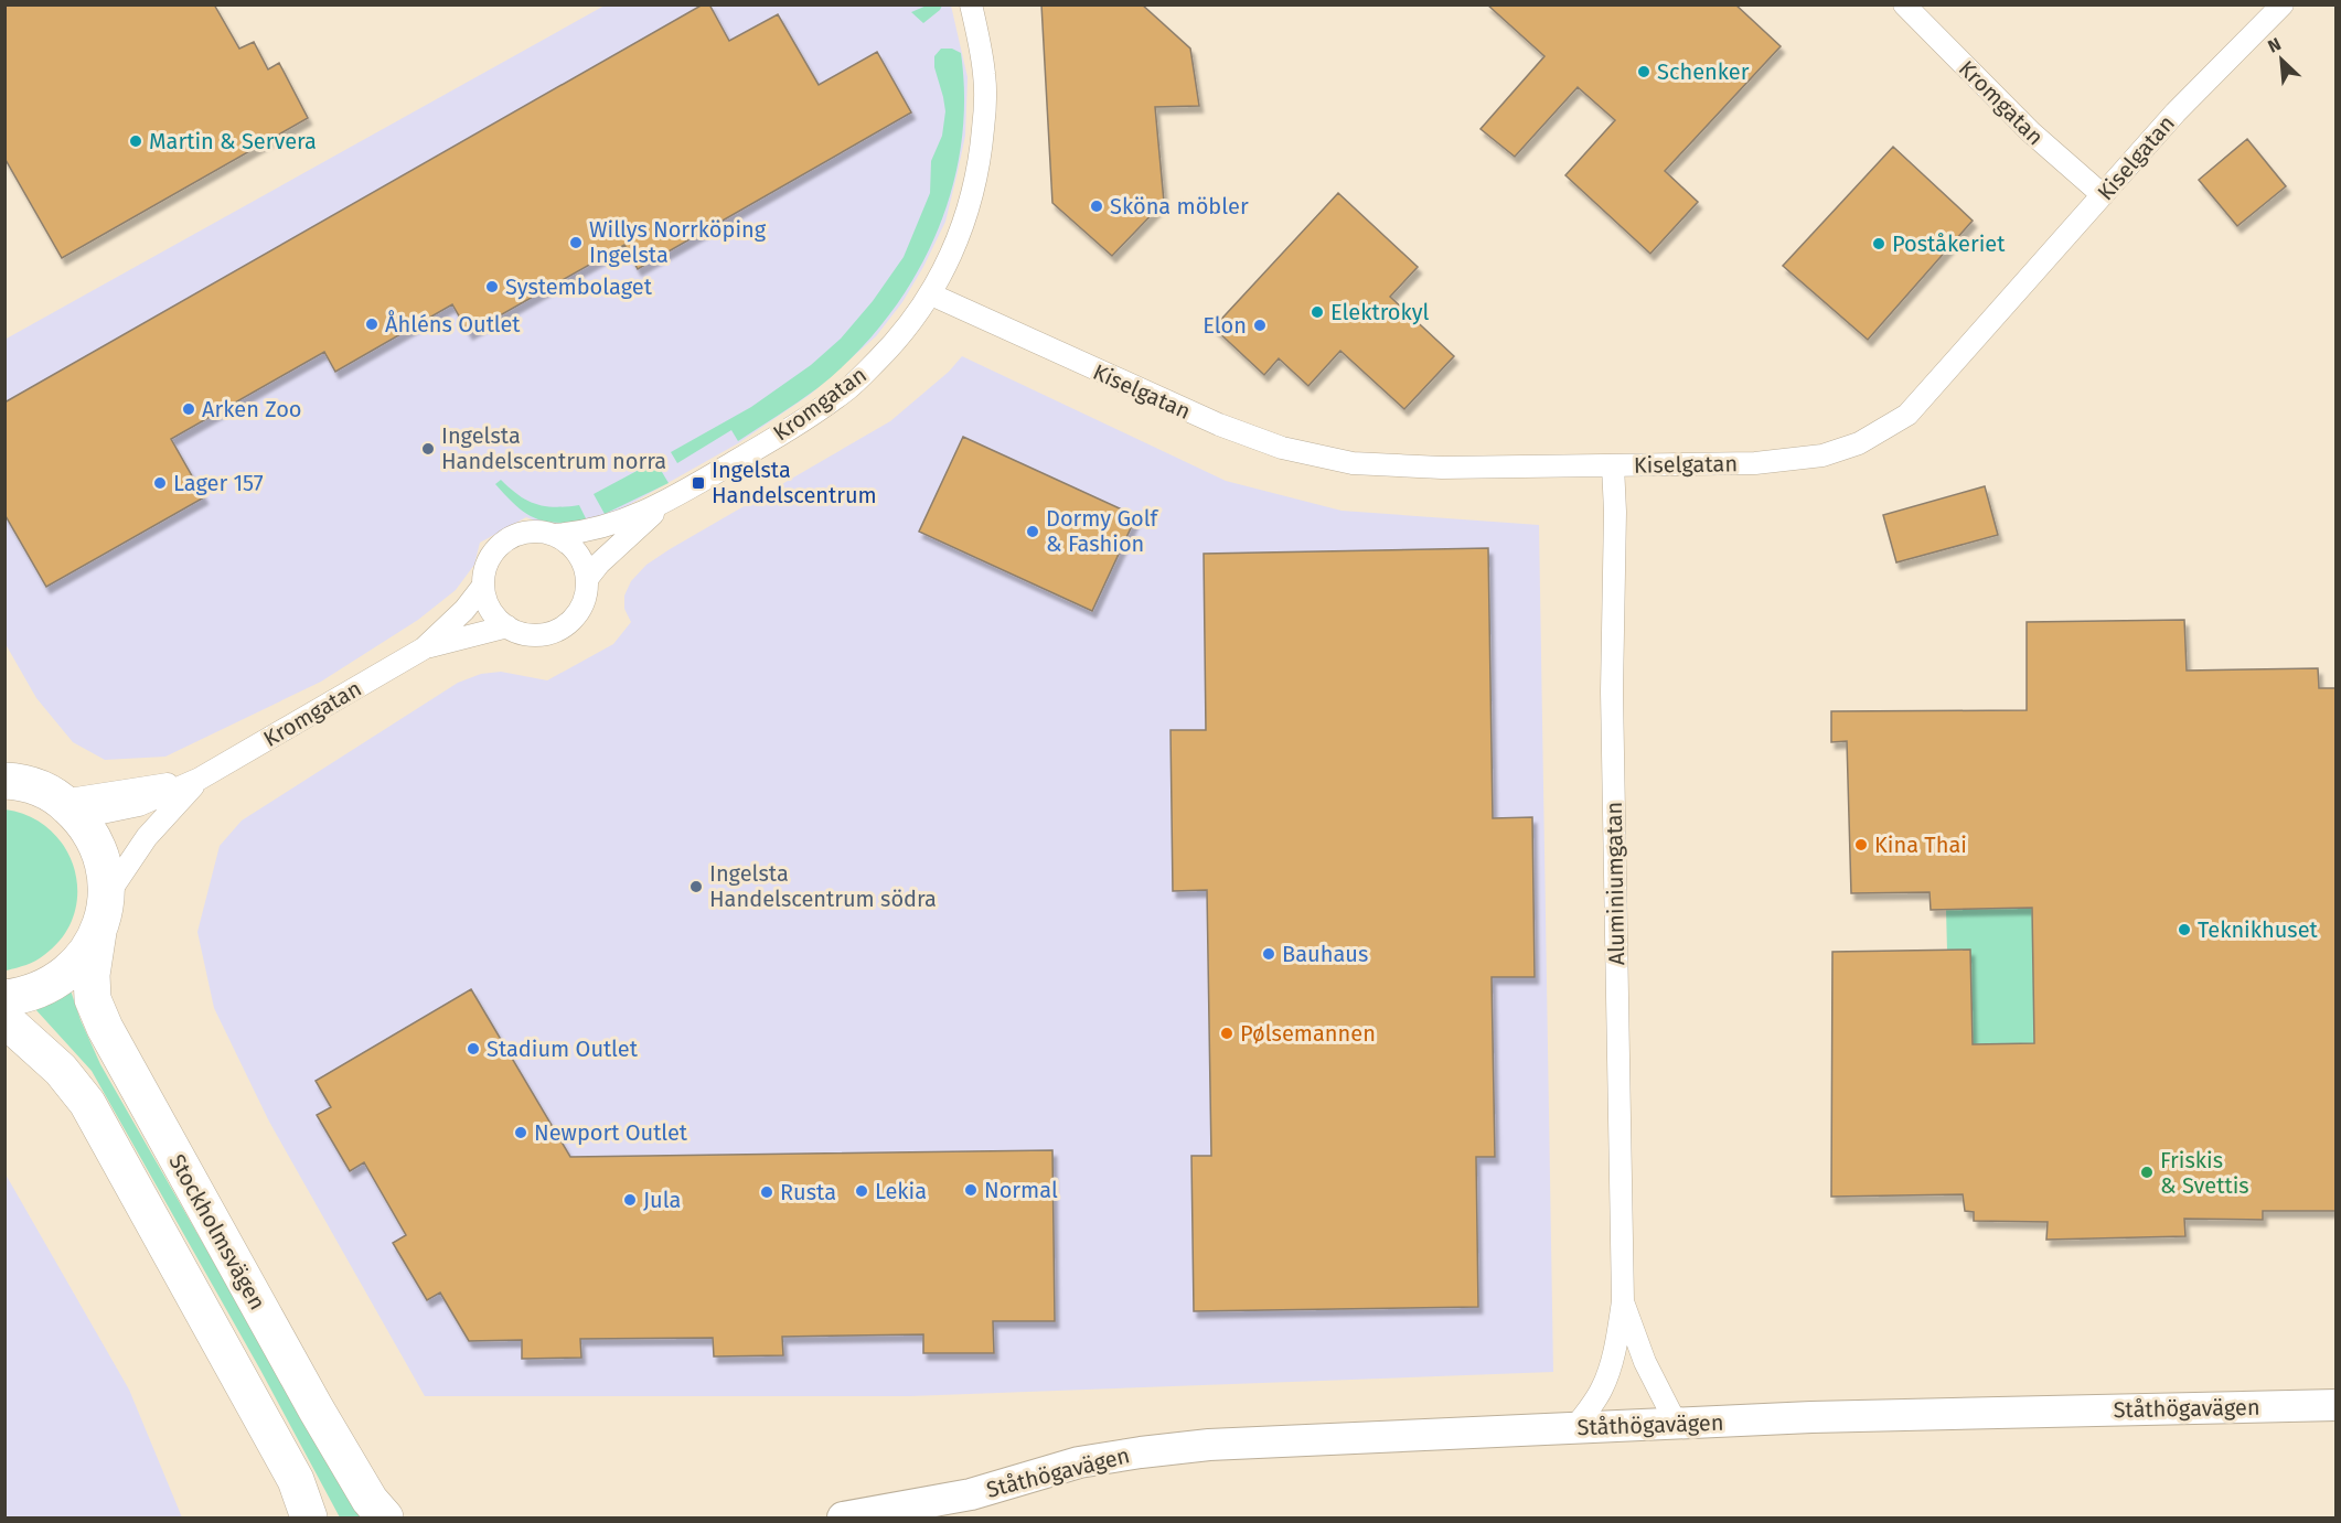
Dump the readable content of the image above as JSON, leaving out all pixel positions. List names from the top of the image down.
{
  "streets": {
    "highway": ["Stockholmsvägen"],
    "main road": ["Ståthögavägen"],
    "street": ["Kromgatan", "Kiselgatan", "Aluminiumgatan"]
  },
  "crossings": [
    ["Kromgatan", "Kiselgatan"],
    ["Kromgatan", "Stockholmsvägen"],
    ["Kiselgatan", "Aluminiumgatan"],
    ["Aluminiumgatan", "Ståthögavägen"]
  ],
  "places": {
    "other": [
      "Schenker",
      "Martin & Servera",
      "Sköna möbler",
      "Willys Norrköping Ingelsta",
      "Poståkeriet",
      "Systembolaget",
      "Elektrokyl",
      "Åhléns Outlet",
      "Elon",
      "Arken Zoo",
      "Ingelsta Handelscentrum norra",
      "Lager 157",
      "Dormy Golf & Fashion",
      "Kina Thai",
      "Ingelsta Handelscentrum södra",
      "Teknikhuset",
      "Bauhaus",
      "Pølsemannen",
      "Stadium Outlet",
      "Newport Outlet",
      "Friskis & Svettis",
      "Normal",
      "Lekia",
      "Rusta",
      "Jula"
    ],
    "transit": ["Ingelsta Handelscentrum"]
  },
  "north": "top left"
}
